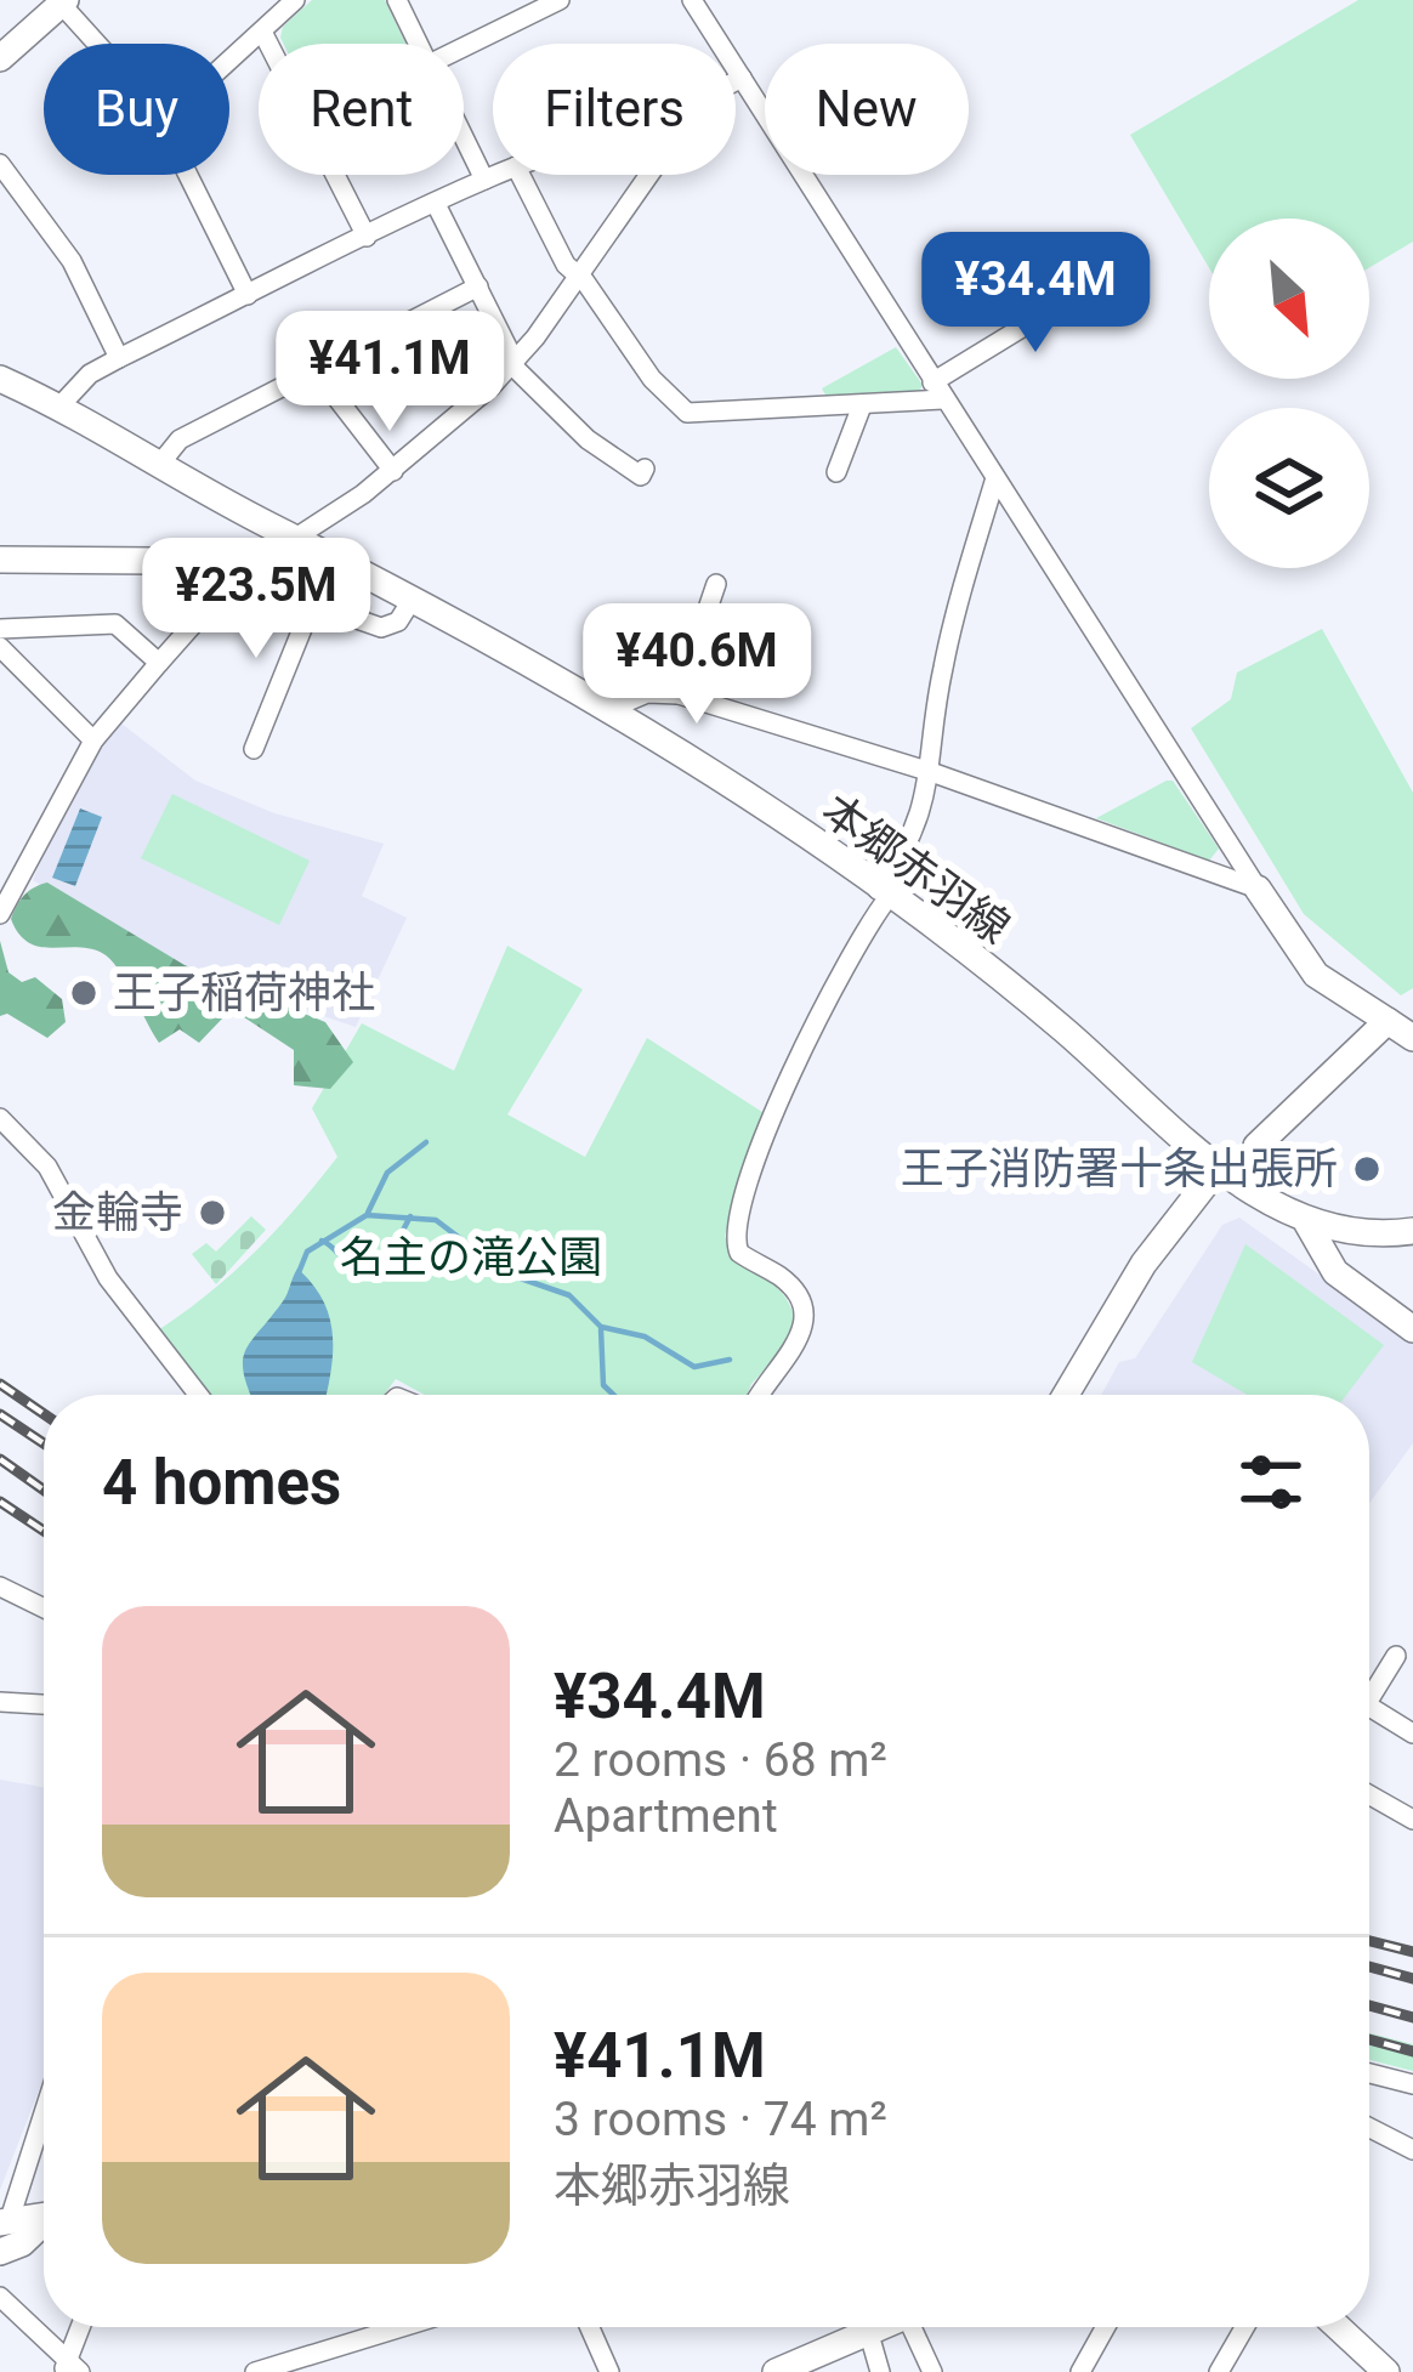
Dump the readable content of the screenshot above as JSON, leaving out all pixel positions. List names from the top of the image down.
{
  "streets": {
    "main road": ["本郷赤羽線"]
  },
  "parks": ["名主の滝公園"],
  "places": ["王子稲荷神社", "王子消防署十条出張所", "金輪寺"],
  "north": "bottom right",
  "page": {
    "chip": [
      "Buy",
      "Rent",
      "Filters",
      "New"
    ],
    "price": [
      "¥34.4M",
      "¥41.1M",
      "¥23.5M",
      "¥40.6M"
    ],
    "heading": "4 homes",
    "list": [
      {
        "name": "¥34.4M",
        "note": "2 rooms · 68 m² · Apartment"
      },
      {
        "name": "¥41.1M",
        "note": "3 rooms · 74 m² · 本郷赤羽線"
      }
    ]
  }
}
